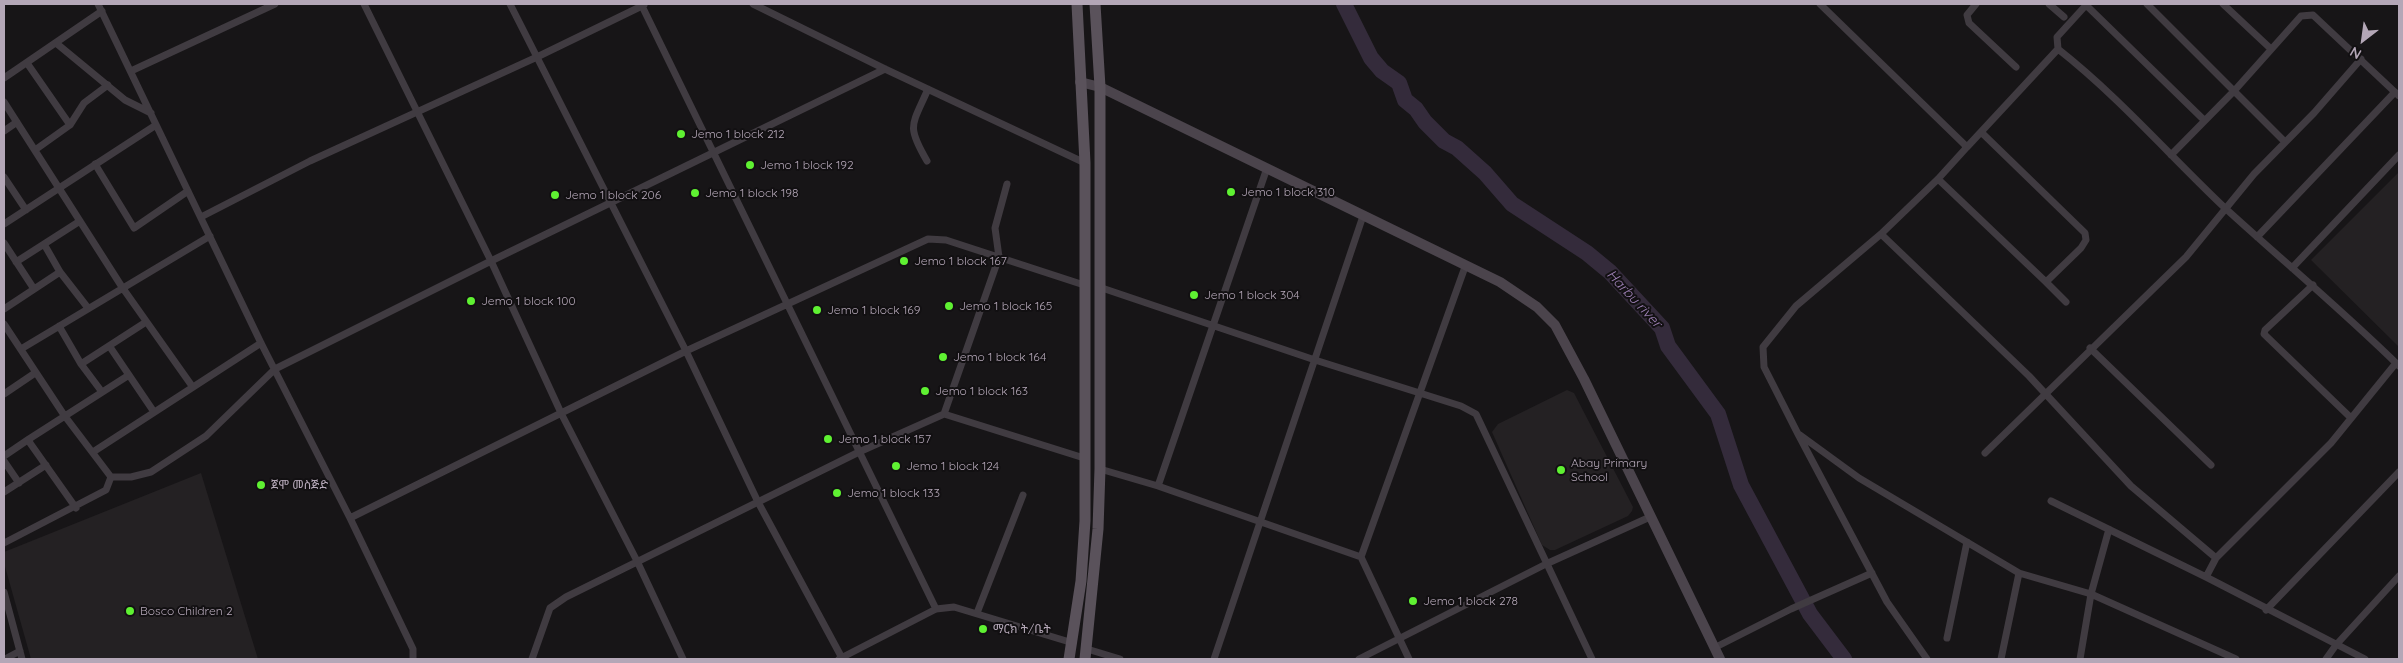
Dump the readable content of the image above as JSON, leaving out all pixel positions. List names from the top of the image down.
{
  "water": ["Harbu river"],
  "places": [
    "Jemo 1 block 212",
    "Jemo 1 block 192",
    "Jemo 1 block 310",
    "Jemo 1 block 198",
    "Jemo 1 block 206",
    "Jemo 1 block 167",
    "Jemo 1 block 304",
    "Jemo 1 block 100",
    "Jemo 1 block 165",
    "Jemo 1 block 169",
    "Jemo 1 block 164",
    "Jemo 1 block 163",
    "Jemo 1 block 157",
    "Jemo 1 block 124",
    "Abay Primary School",
    "ጀሞ መስጅድ",
    "Jemo 1 block 133",
    "Jemo 1 block 278",
    "Bosco Children 2",
    "ማርክ ት/ቤት"
  ],
  "north": "bottom left"
}
